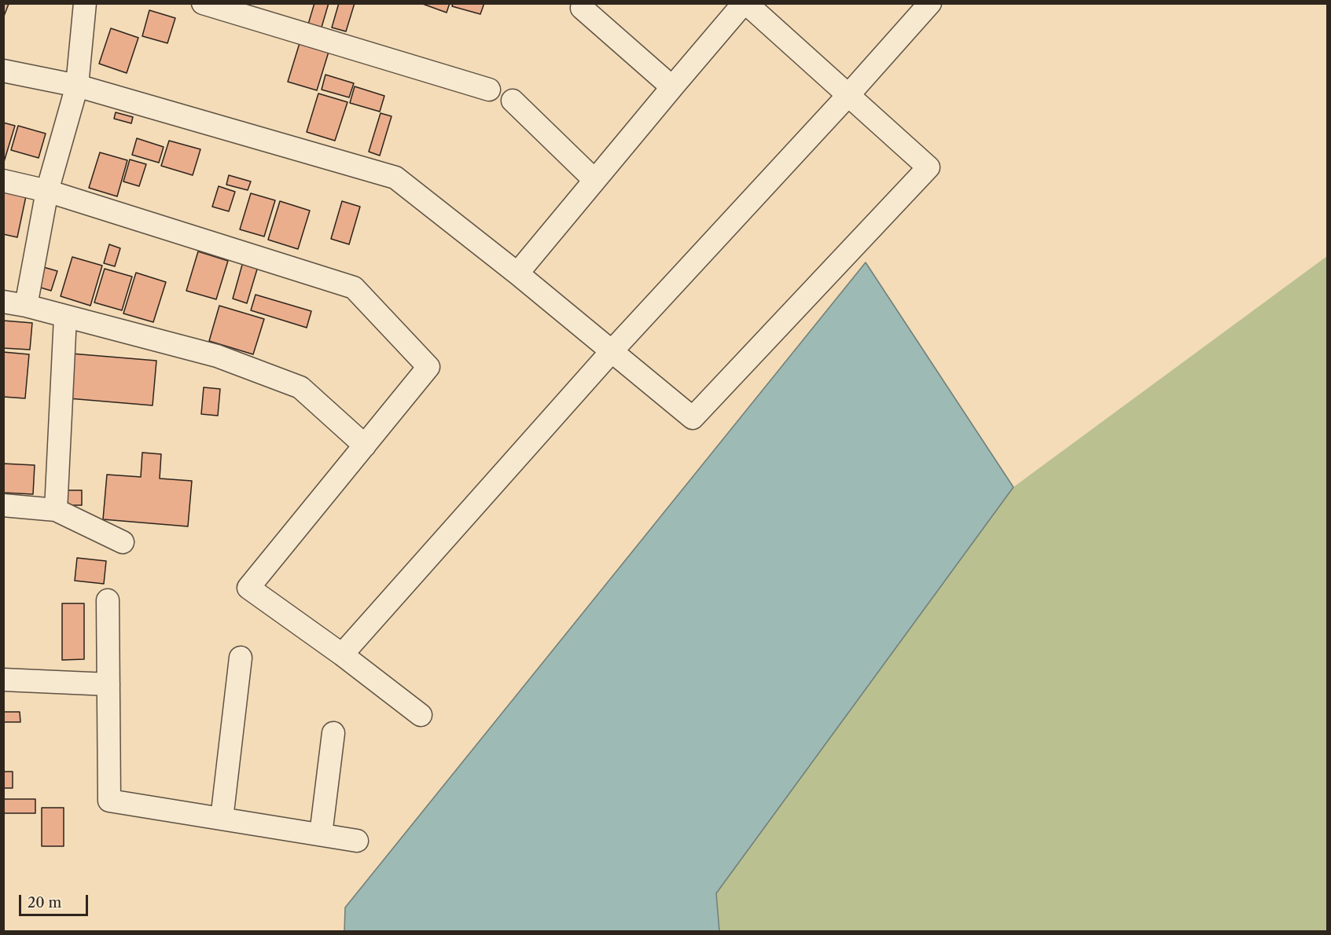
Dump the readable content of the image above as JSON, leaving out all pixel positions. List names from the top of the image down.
{
  "scale_bar": "20 m"
}
